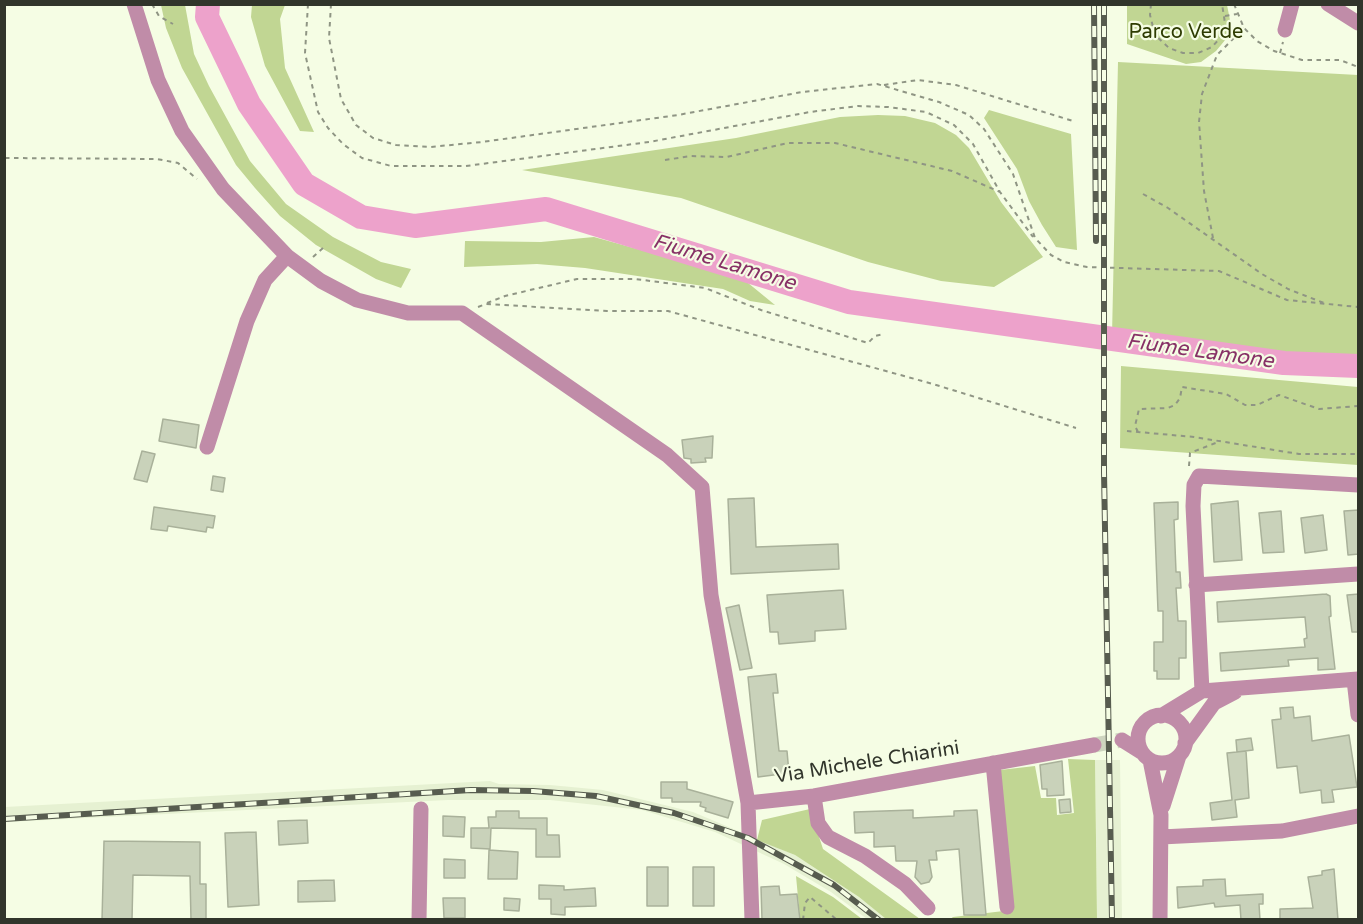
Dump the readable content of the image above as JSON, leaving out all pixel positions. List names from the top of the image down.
{
  "streets": {
    "street": ["Via Michele Chiarini"]
  },
  "water": ["Fiume Lamone"],
  "parks": ["Parco Verde"]
}
